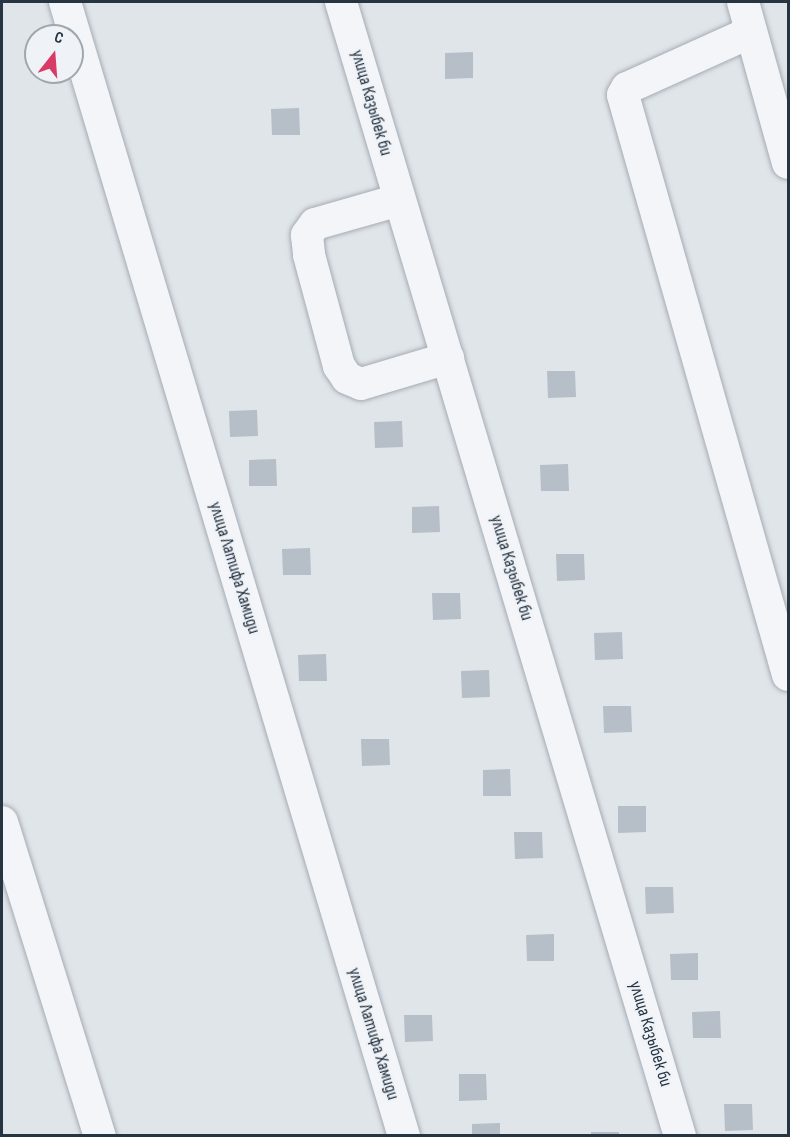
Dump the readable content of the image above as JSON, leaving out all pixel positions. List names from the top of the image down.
{
  "streets": {
    "street": ["улица Казыбек би", "улица Латифа Хамиди"]
  },
  "north": "top"
}
